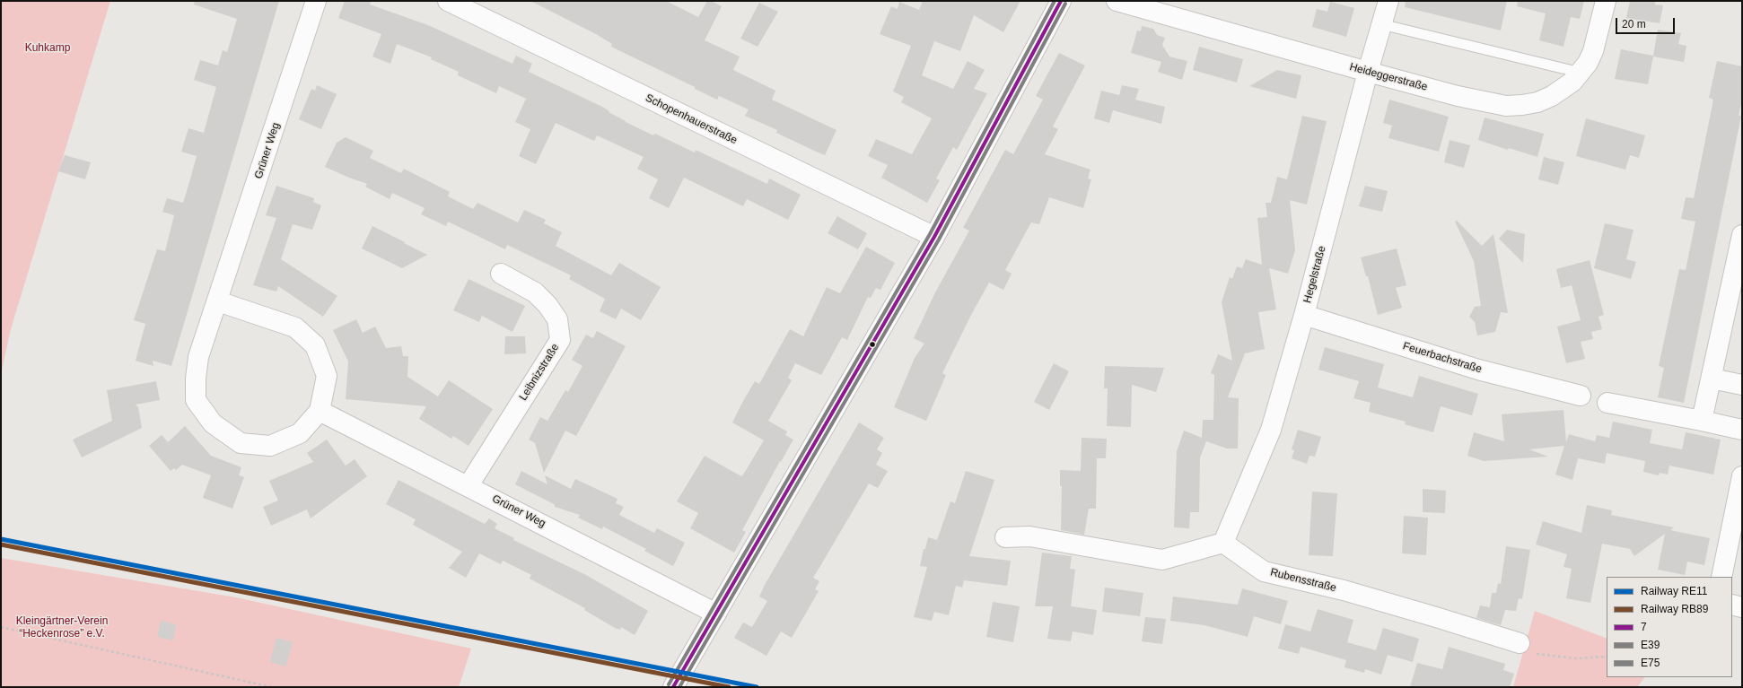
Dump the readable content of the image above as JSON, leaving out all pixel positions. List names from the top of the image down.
{
  "streets": {
    "street": [
      "Heideggerstraße",
      "Schopenhauerstraße",
      "Grüner Weg",
      "Hegelstraße",
      "Feuerbachstraße",
      "Leibnizstraße",
      "Rubensstraße"
    ]
  },
  "crossings": [
    ["Heideggerstraße", "Hegelstraße"],
    ["Grüner Weg", "Leibnizstraße"],
    ["Hegelstraße", "Feuerbachstraße"],
    ["Hegelstraße", "Rubensstraße"]
  ],
  "parks": ["Kuhkamp", "Kleingärtner-Verein “Heckenrose” e.V."],
  "lines": [
    "transit line 7",
    "transit line E75",
    "transit line E39",
    "rail line RE11",
    "rail line RB89"
  ],
  "legend": [
    "Railway RE11",
    "Railway RB89",
    "7",
    "E39",
    "E75"
  ],
  "scale_bar": "20 m"
}
